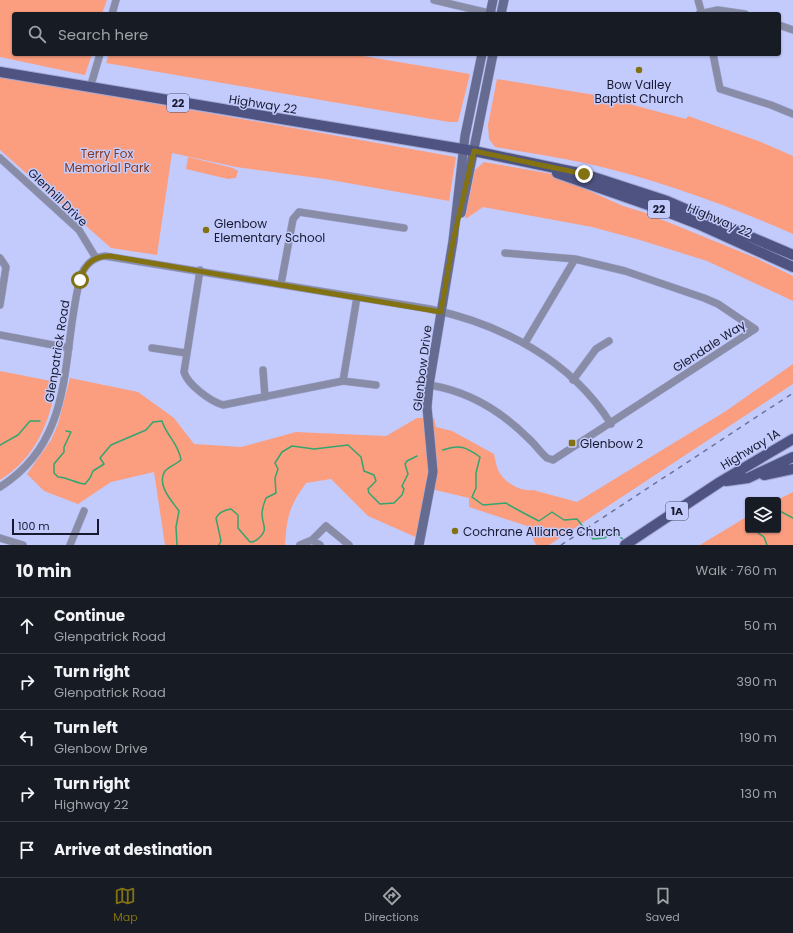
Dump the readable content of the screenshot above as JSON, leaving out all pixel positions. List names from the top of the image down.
{
  "streets": {
    "main road": [
      "22",
      "Highway 22",
      "Highway 1A",
      "1A"
    ],
    "street": [
      "Glenhill Drive",
      "Glendale Way",
      "Glenpatrick Road",
      "Glenbow Drive"
    ]
  },
  "crossings": [
    ["Highway 22", "Glenbow Drive"],
    ["Glenhill Drive", "Glenpatrick Road"],
    ["Glendale Way", "Glenbow Drive"]
  ],
  "parks": ["Terry Fox Memorial Park"],
  "places": {
    "other": ["Bow Valley Baptist Church", "Glenbow Elementary School", "Cochrane Alliance Church"],
    "transit": ["Glenbow 2"]
  },
  "scale_bar": "100 m",
  "page": {
    "search": "Search here",
    "scale": "100 m",
    "heading": ["10 min", "Walk · 760 m"],
    "list": [
      ["Continue", "Glenpatrick Road", "50 m"],
      ["Turn right", "Glenpatrick Road", "390 m"],
      ["Turn left", "Glenbow Drive", "190 m"],
      ["Turn right", "Highway 22", "130 m"],
      "Arrive at destination"
    ],
    "nav": ["Map", "Directions", "Saved"]
  }
}
